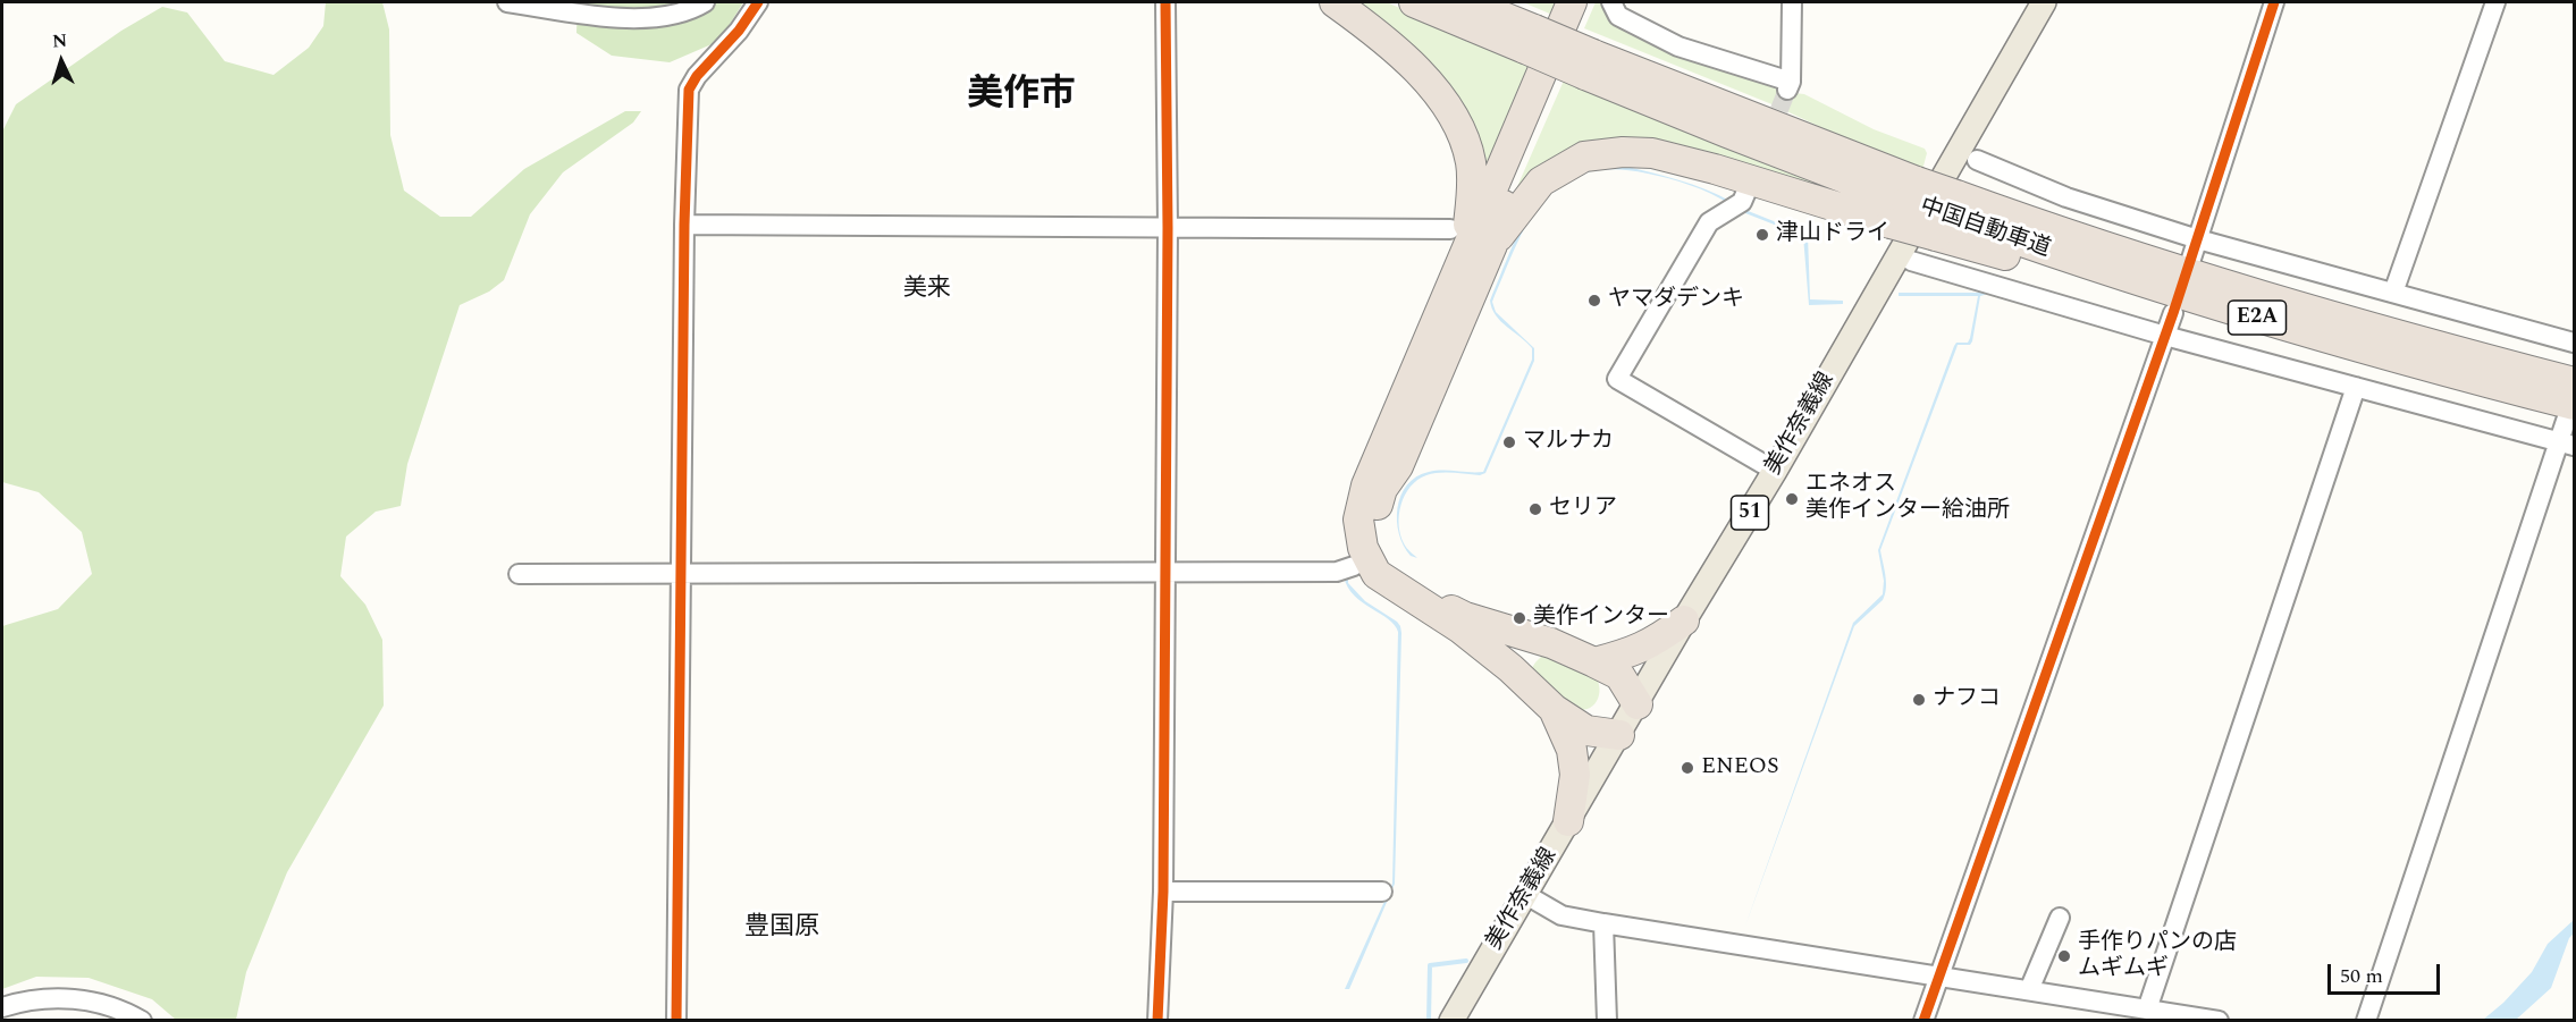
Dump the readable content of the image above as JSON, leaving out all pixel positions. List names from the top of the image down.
{
  "streets": {
    "highway": ["中国自動車道", "E2A"],
    "main road": ["美作奈義線", "51"]
  },
  "districts": ["美作市", "美来", "豊国原"],
  "places": [
    "津山ドライ",
    "ヤマダデンキ",
    "マルナカ",
    "エネオス 美作インター給油所",
    "セリア",
    "美作インター",
    "ナフコ",
    "ENEOS",
    "手作りパンの店 ムギムギ"
  ],
  "scale_bar": "50 m",
  "north": "top"
}
